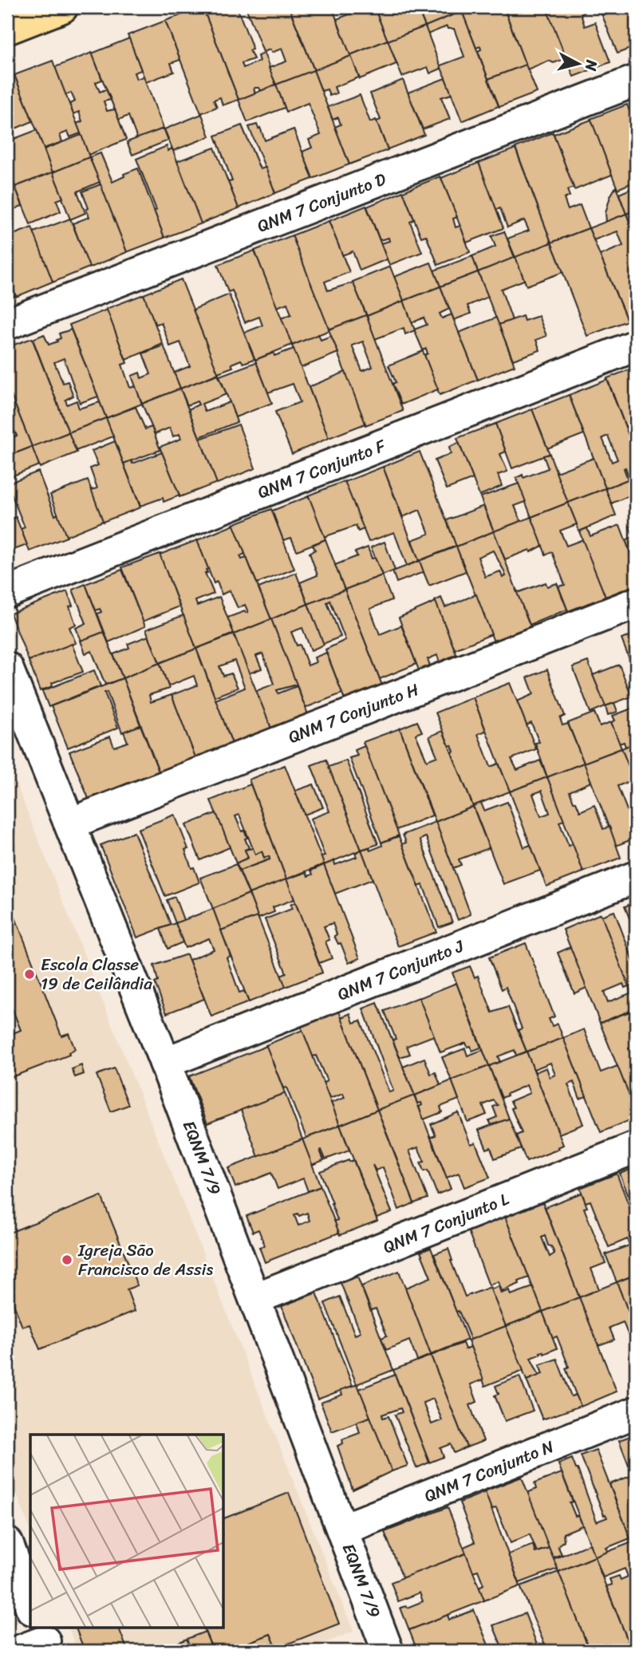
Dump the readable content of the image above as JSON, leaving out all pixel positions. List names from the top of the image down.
{
  "streets": {
    "street": [
      "QNM 7 Conjunto D",
      "QNM 7 Conjunto F",
      "QNM 7 Conjunto H",
      "QNM 7 Conjunto J",
      "EQNM 7/9",
      "QNM 7 Conjunto L",
      "QNM 7 Conjunto N"
    ]
  },
  "crossings": [
    ["QNM 7 Conjunto H", "EQNM 7/9"],
    ["QNM 7 Conjunto J", "EQNM 7/9"],
    ["EQNM 7/9", "QNM 7 Conjunto L"],
    ["EQNM 7/9", "QNM 7 Conjunto N"]
  ],
  "places": ["Escola Classe 19 de Ceilândia", "Igreja São Francisco de Assis"],
  "north": "right"
}
